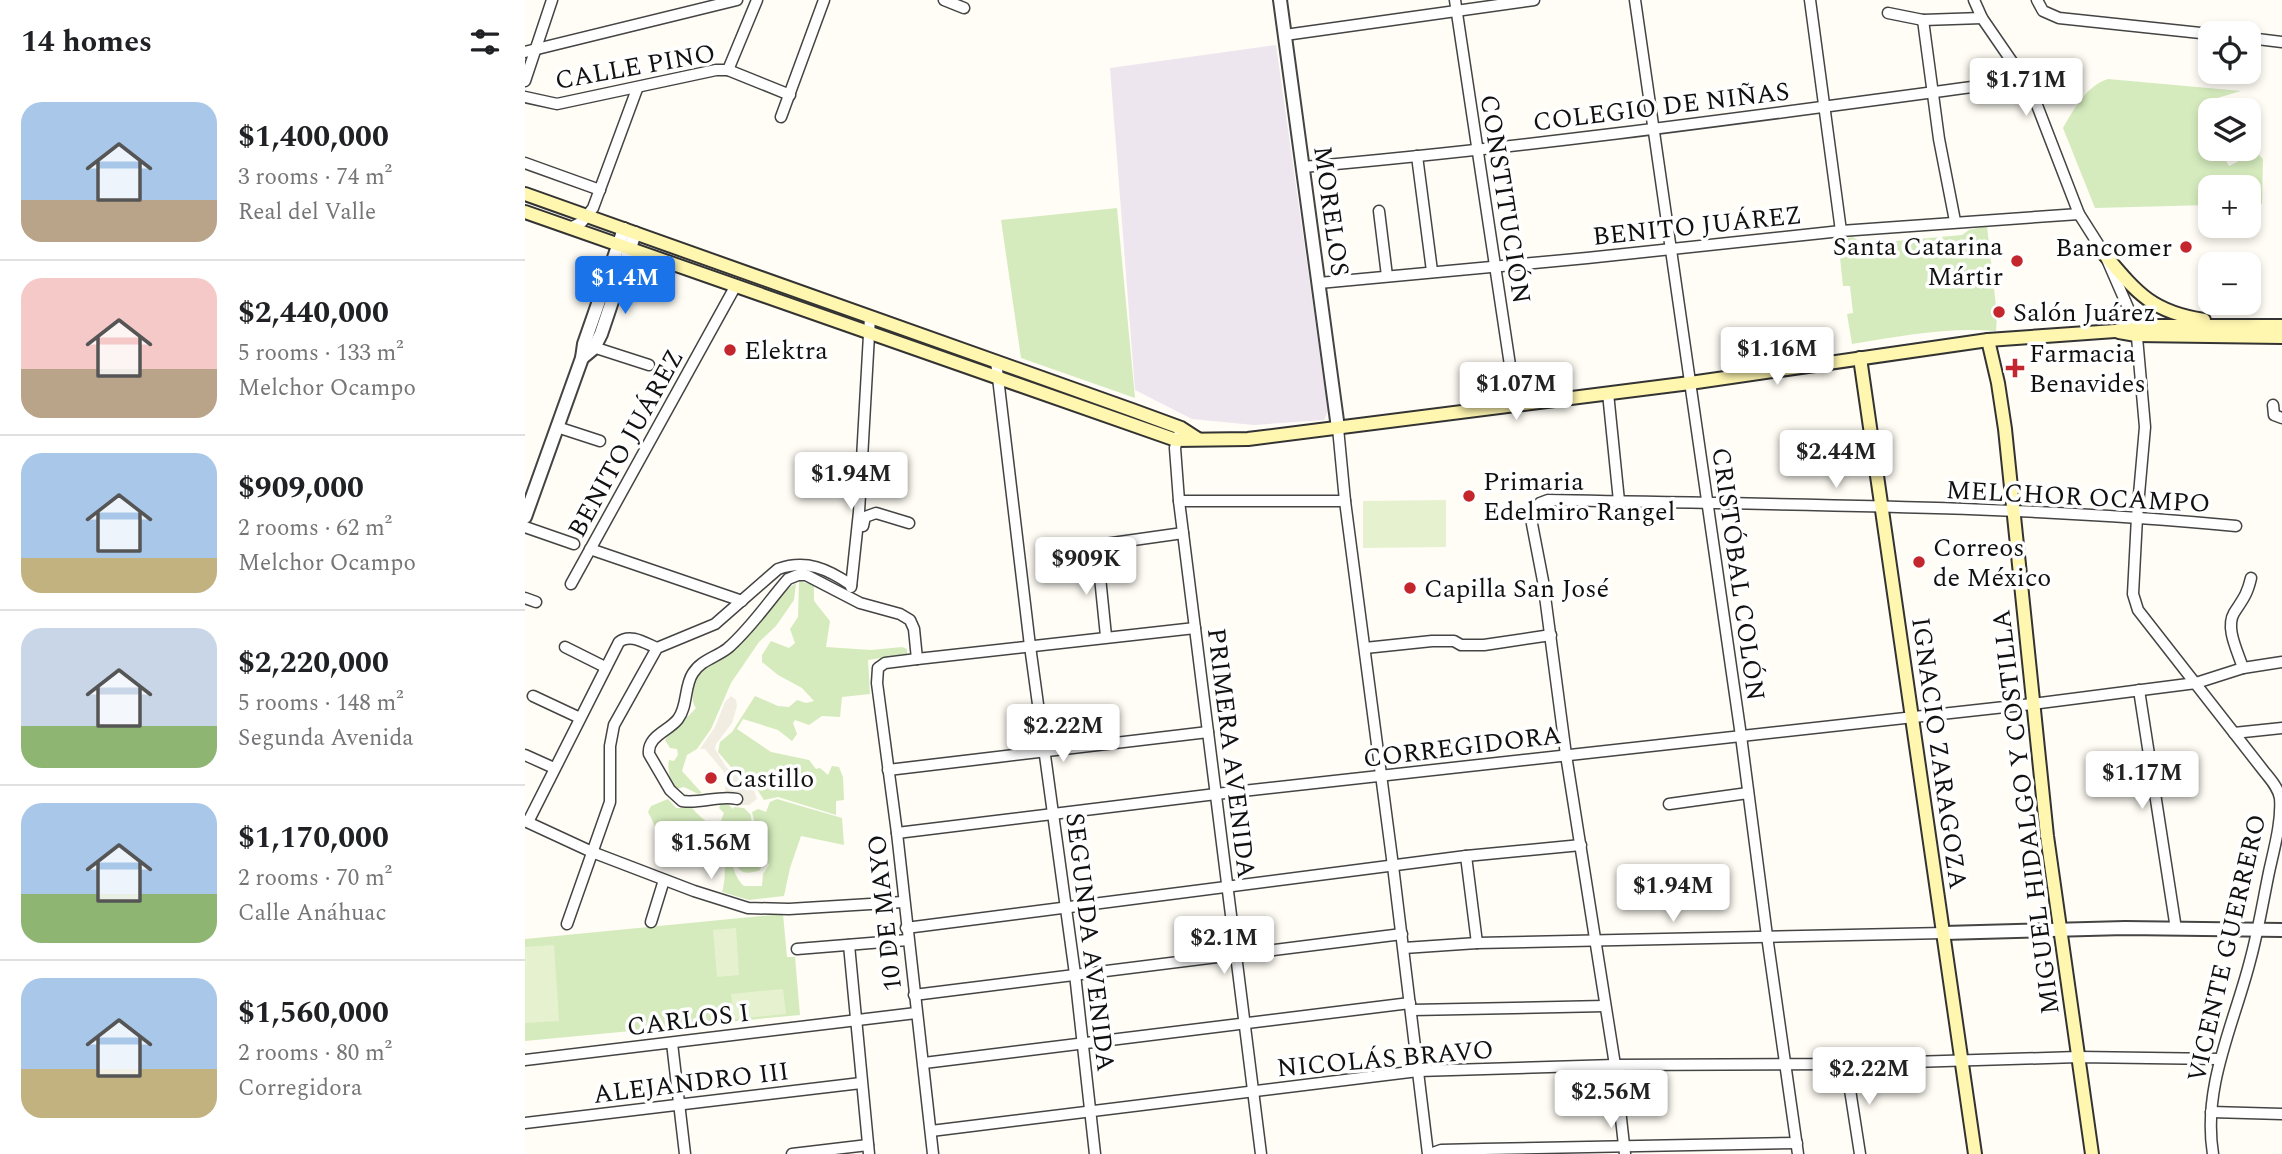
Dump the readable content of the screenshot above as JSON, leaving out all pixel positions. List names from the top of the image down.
{
  "streets": {
    "main road": ["IGNACIO ZARAGOZA", "MIGUEL HIDALGO Y COSTILLA"],
    "street": [
      "CALLE PINO",
      "COLEGIO DE NIÑAS",
      "CONSTITUCIÓN",
      "MORELOS",
      "BENITO JUÁREZ",
      "MELCHOR OCAMPO",
      "CRISTÓBAL COLÓN",
      "CORREGIDORA",
      "PRIMERA AVENIDA",
      "10 DE MAYO",
      "SEGUNDA AVENIDA",
      "VICENTE GUERRERO",
      "CARLOS I",
      "NICOLÁS BRAVO",
      "ALEJANDRO III"
    ]
  },
  "crossings": [
    ["COLEGIO DE NIÑAS", "CONSTITUCIÓN"],
    ["COLEGIO DE NIÑAS", "MORELOS"],
    ["COLEGIO DE NIÑAS", "CRISTÓBAL COLÓN"],
    ["COLEGIO DE NIÑAS", "VICENTE GUERRERO"],
    ["CONSTITUCIÓN", "BENITO JUÁREZ"],
    ["MORELOS", "BENITO JUÁREZ"],
    ["BENITO JUÁREZ", "CRISTÓBAL COLÓN"],
    ["BENITO JUÁREZ", "VICENTE GUERRERO"],
    ["MELCHOR OCAMPO", "CRISTÓBAL COLÓN"],
    ["MELCHOR OCAMPO", "IGNACIO ZARAGOZA"],
    ["MELCHOR OCAMPO", "MIGUEL HIDALGO Y COSTILLA"],
    ["MELCHOR OCAMPO", "VICENTE GUERRERO"],
    ["CRISTÓBAL COLÓN", "CORREGIDORA"],
    ["CRISTÓBAL COLÓN", "NICOLÁS BRAVO"],
    ["CORREGIDORA", "PRIMERA AVENIDA"],
    ["CORREGIDORA", "IGNACIO ZARAGOZA"],
    ["CORREGIDORA", "MIGUEL HIDALGO Y COSTILLA"],
    ["CORREGIDORA", "10 DE MAYO"],
    ["CORREGIDORA", "SEGUNDA AVENIDA"],
    ["CORREGIDORA", "VICENTE GUERRERO"],
    ["PRIMERA AVENIDA", "NICOLÁS BRAVO"],
    ["IGNACIO ZARAGOZA", "NICOLÁS BRAVO"],
    ["MIGUEL HIDALGO Y COSTILLA", "NICOLÁS BRAVO"],
    ["10 DE MAYO", "CARLOS I"],
    ["10 DE MAYO", "NICOLÁS BRAVO"],
    ["SEGUNDA AVENIDA", "NICOLÁS BRAVO"],
    ["VICENTE GUERRERO", "NICOLÁS BRAVO"]
  ],
  "places": {
    "other": [
      "Bancomer",
      "Santa Catarina Mártir",
      "Salón Juárez",
      "Elektra",
      "Primaria Edelmiro Rangel",
      "Correos de México",
      "Capilla San José",
      "Castillo"
    ],
    "health": ["Farmacia Benavides"]
  },
  "page": {
    "heading": "14 homes",
    "map_buttons": ["+", "−"],
    "price": [
      "$1.71M",
      "$1.4M",
      "$1.16M",
      "$1.07M",
      "$2.44M",
      "$1.94M",
      "$909K",
      "$2.22M",
      "$1.17M",
      "$1.56M",
      "$1.94M",
      "$2.1M",
      "$2.22M",
      "$2.56M"
    ],
    "list": [
      {
        "name": "$1,400,000",
        "note": "3 rooms · 74 m² · Real del Valle"
      },
      {
        "name": "$2,440,000",
        "note": "5 rooms · 133 m² · Melchor Ocampo"
      },
      {
        "name": "$909,000",
        "note": "2 rooms · 62 m² · Melchor Ocampo"
      },
      {
        "name": "$2,220,000",
        "note": "5 rooms · 148 m² · Segunda Avenida"
      },
      {
        "name": "$1,170,000",
        "note": "2 rooms · 70 m² · Calle Anáhuac"
      },
      {
        "name": "$1,560,000",
        "note": "2 rooms · 80 m² · Corregidora"
      }
    ]
  }
}
